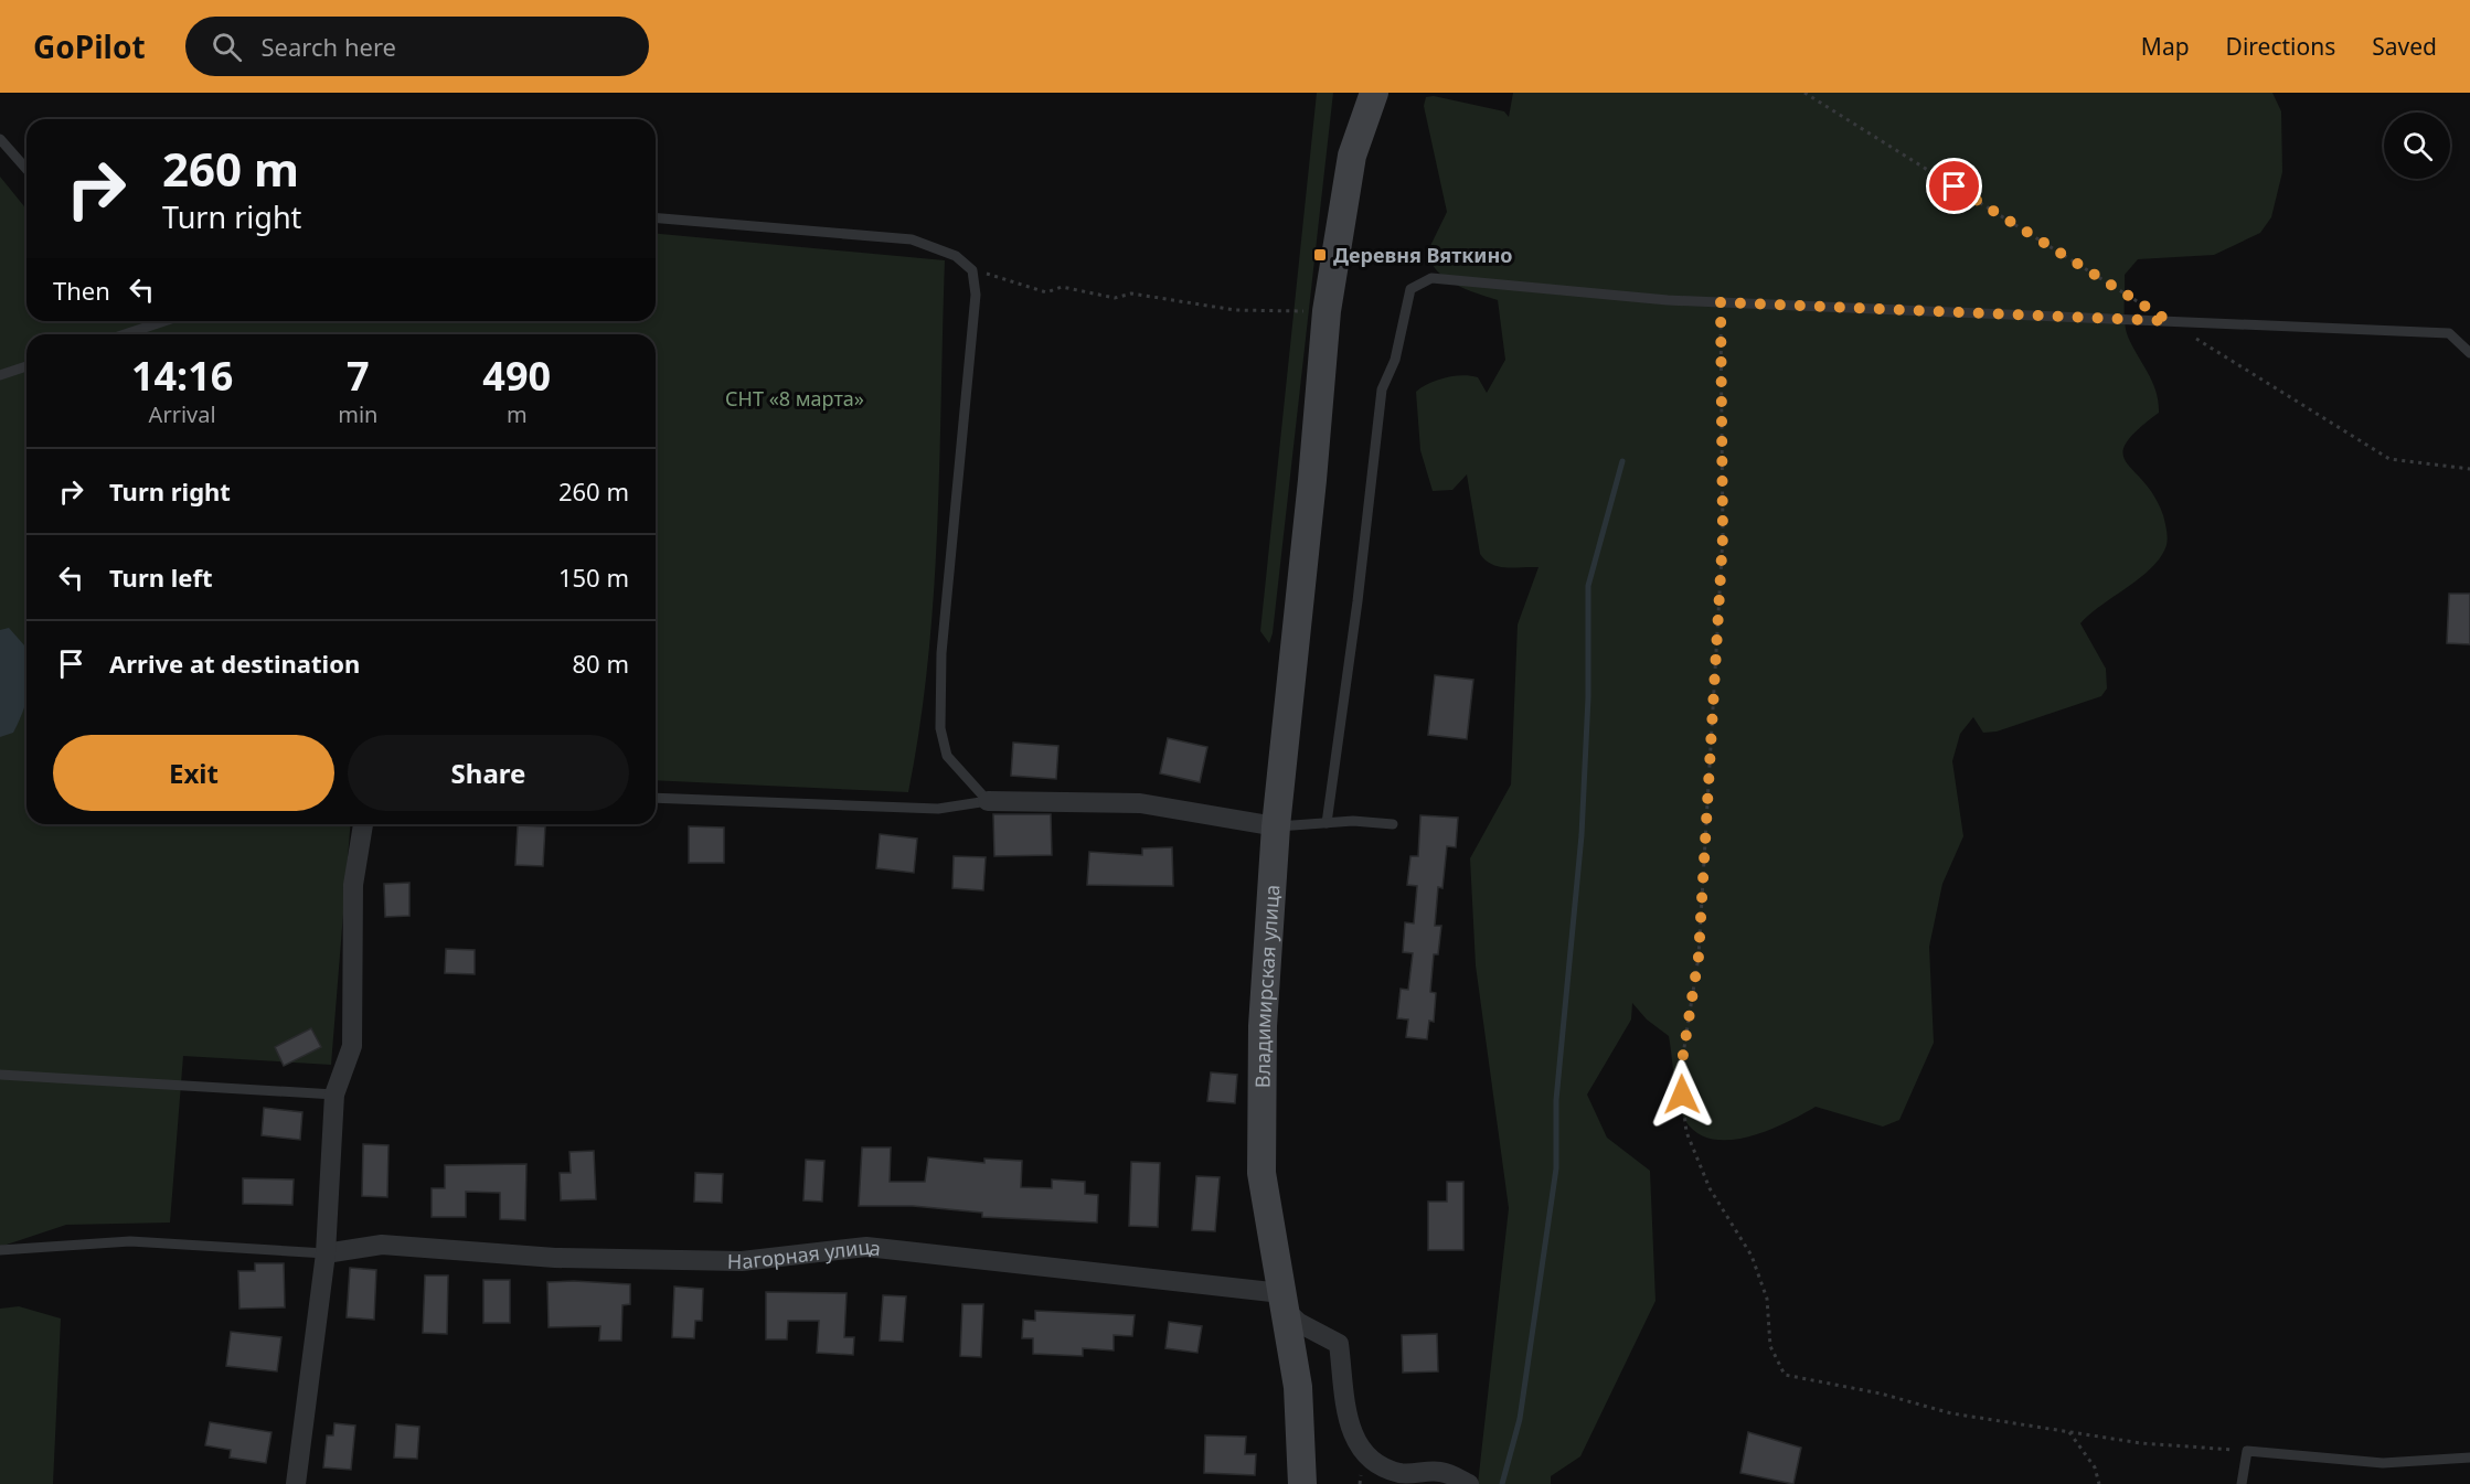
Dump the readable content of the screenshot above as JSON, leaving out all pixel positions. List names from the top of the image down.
{
  "streets": {
    "street": ["Владимирская улица", "Нагорная улица"]
  },
  "crossings": [
    ["Владимирская улица", "Нагорная улица"]
  ],
  "parks": ["СНТ «8 марта»"],
  "places": {
    "transit": ["Деревня Вяткино"]
  },
  "page": {
    "header": "GoPilot",
    "search": "Search here",
    "nav": ["Map", "Directions", "Saved"],
    "turn": ["260 m", "Turn right"],
    "then": "Then",
    "eta": [
      "14:16",
      "Arrival",
      "7",
      "min",
      "490",
      "m"
    ],
    "list": [
      {
        "name": "Turn right",
        "value": "260 m"
      },
      {
        "name": "Turn left",
        "value": "150 m"
      },
      {
        "name": "Arrive at destination",
        "value": "80 m"
      }
    ],
    "buttons": ["Exit", "Share"]
  }
}
